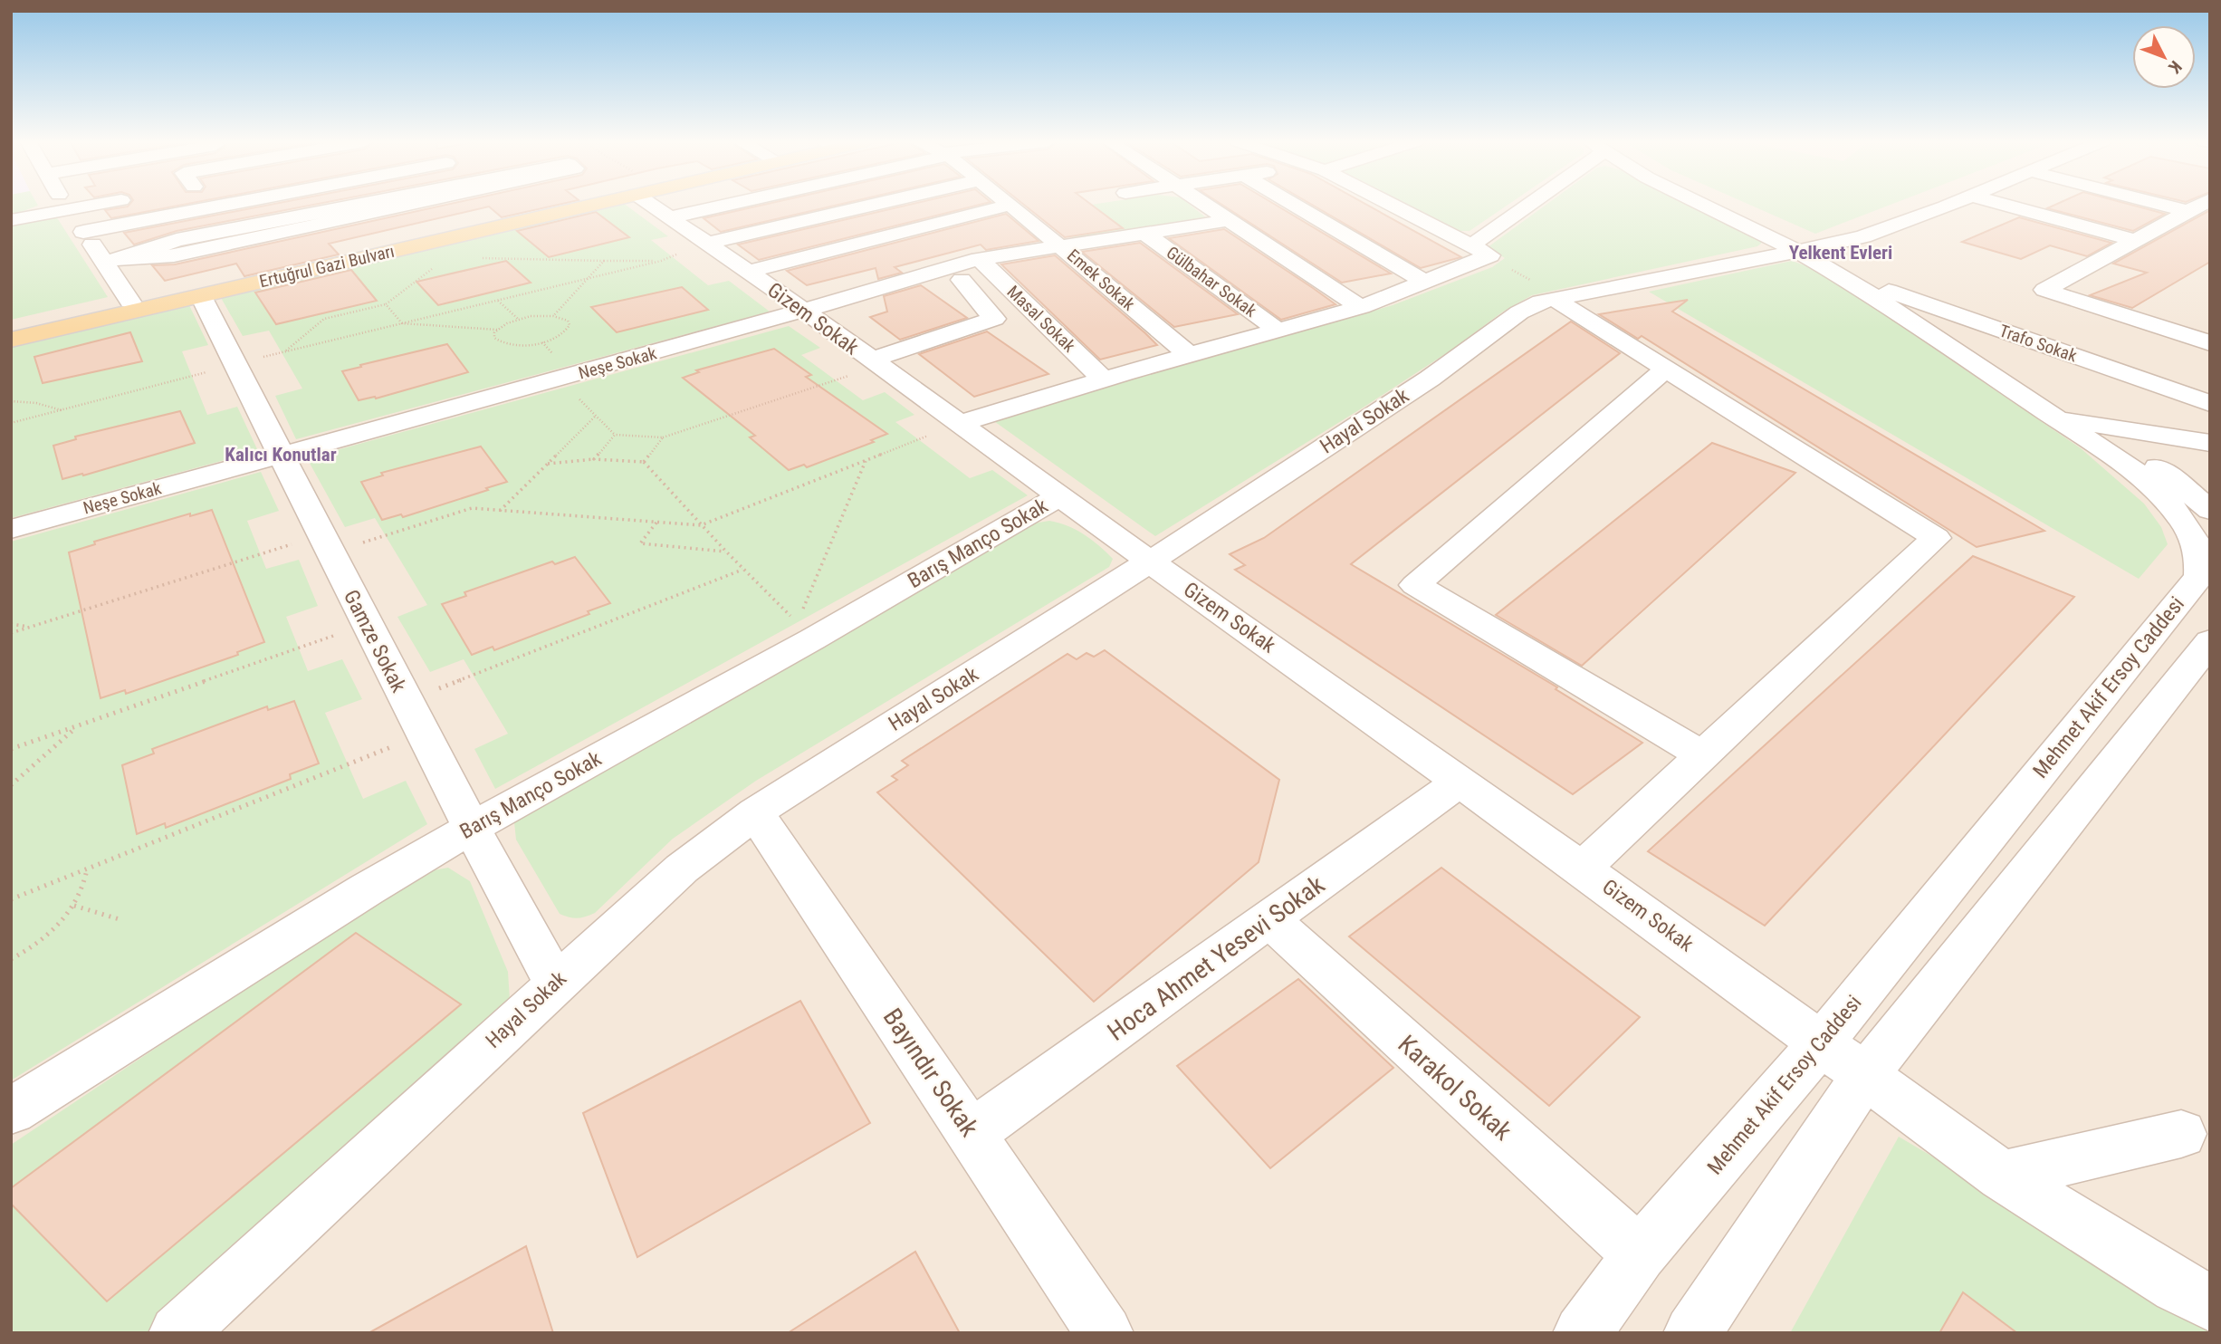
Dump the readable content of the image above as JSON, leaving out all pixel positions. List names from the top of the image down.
{
  "streets": {
    "main road": ["Ertuğrul Gazi Bulvarı"],
    "street": [
      "Emek Sokak",
      "Gülbahar Sokak",
      "Gizem Sokak",
      "Masal Sokak",
      "Trafo Sokak",
      "Neşe Sokak",
      "Hayal Sokak",
      "Barış Manço Sokak",
      "Gamze Sokak",
      "Mehmet Akif Ersoy Caddesi",
      "Hoca Ahmet Yesevi Sokak",
      "Bayındır Sokak",
      "Karakol Sokak"
    ]
  },
  "crossings": [
    ["Ertuğrul Gazi Bulvarı", "Gamze Sokak"],
    ["Emek Sokak", "Neşe Sokak"],
    ["Gülbahar Sokak", "Neşe Sokak"],
    ["Gizem Sokak", "Neşe Sokak"],
    ["Gizem Sokak", "Hayal Sokak"],
    ["Gizem Sokak", "Barış Manço Sokak"],
    ["Gizem Sokak", "Mehmet Akif Ersoy Caddesi"],
    ["Gizem Sokak", "Hoca Ahmet Yesevi Sokak"],
    ["Masal Sokak", "Neşe Sokak"],
    ["Trafo Sokak", "Mehmet Akif Ersoy Caddesi"],
    ["Neşe Sokak", "Gamze Sokak"],
    ["Hayal Sokak", "Gamze Sokak"],
    ["Hayal Sokak", "Mehmet Akif Ersoy Caddesi"],
    ["Hayal Sokak", "Bayındır Sokak"],
    ["Barış Manço Sokak", "Gamze Sokak"],
    ["Mehmet Akif Ersoy Caddesi", "Karakol Sokak"],
    ["Hoca Ahmet Yesevi Sokak", "Bayındır Sokak"],
    ["Hoca Ahmet Yesevi Sokak", "Karakol Sokak"]
  ],
  "districts": ["Yelkent Evleri", "Kalıcı Konutlar"],
  "north": "bottom right"
}
